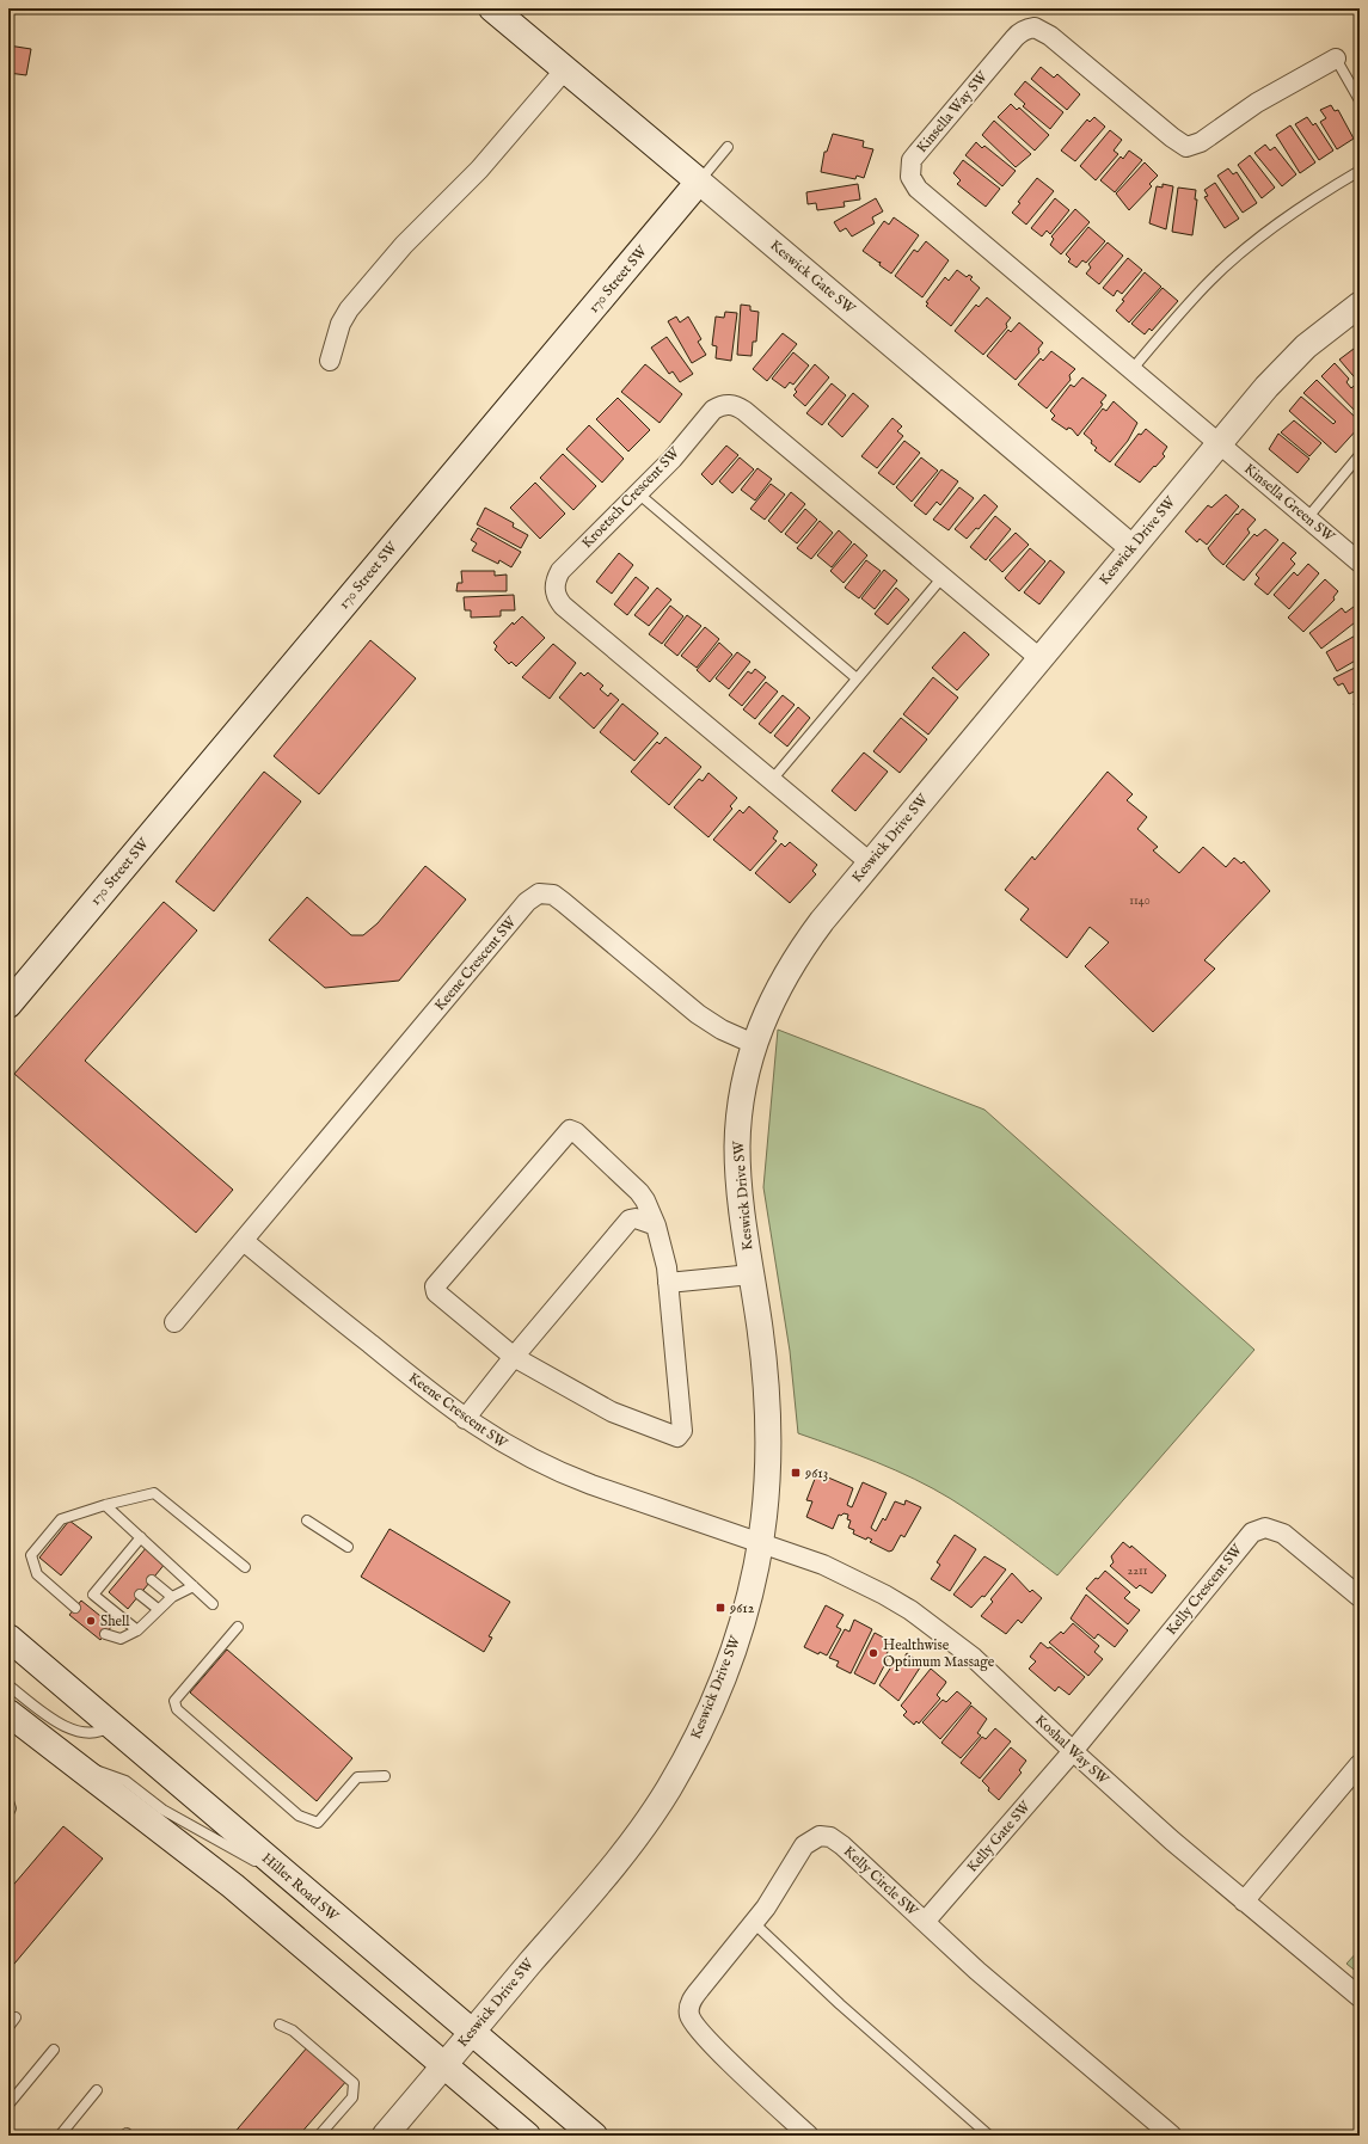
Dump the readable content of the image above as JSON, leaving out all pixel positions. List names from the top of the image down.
{
  "streets": {
    "main road": ["Keswick Gate SW", "170 Street SW", "Hiller Road SW"],
    "street": [
      "Kinsella Way SW",
      "Kroetsch Crescent SW",
      "Kinsella Green SW",
      "Keswick Drive SW",
      "Keene Crescent SW",
      "Kelly Crescent SW",
      "Koshal Way SW",
      "Kelly Gate SW",
      "Kelly Circle SW"
    ]
  },
  "crossings": [
    ["Kinsella Way SW", "Kinsella Green SW"],
    ["Kinsella Way SW", "Keswick Drive SW"],
    ["Keswick Gate SW", "170 Street SW"],
    ["Keswick Gate SW", "Keswick Drive SW"],
    ["Kroetsch Crescent SW", "Keswick Drive SW"],
    ["Kinsella Green SW", "Keswick Drive SW"],
    ["Keswick Drive SW", "Keene Crescent SW"],
    ["Keswick Drive SW", "Koshal Way SW"],
    ["Keswick Drive SW", "Hiller Road SW"],
    ["Keene Crescent SW", "Koshal Way SW"],
    ["Kelly Crescent SW", "Koshal Way SW"],
    ["Kelly Crescent SW", "Kelly Gate SW"],
    ["Koshal Way SW", "Kelly Gate SW"],
    ["Kelly Gate SW", "Kelly Circle SW"]
  ],
  "places": {
    "transit": ["9613", "9612"],
    "other": ["Shell", "Healthwise Optimum Massage"]
  },
  "house_numbers": ["1140", "2211"]
}
